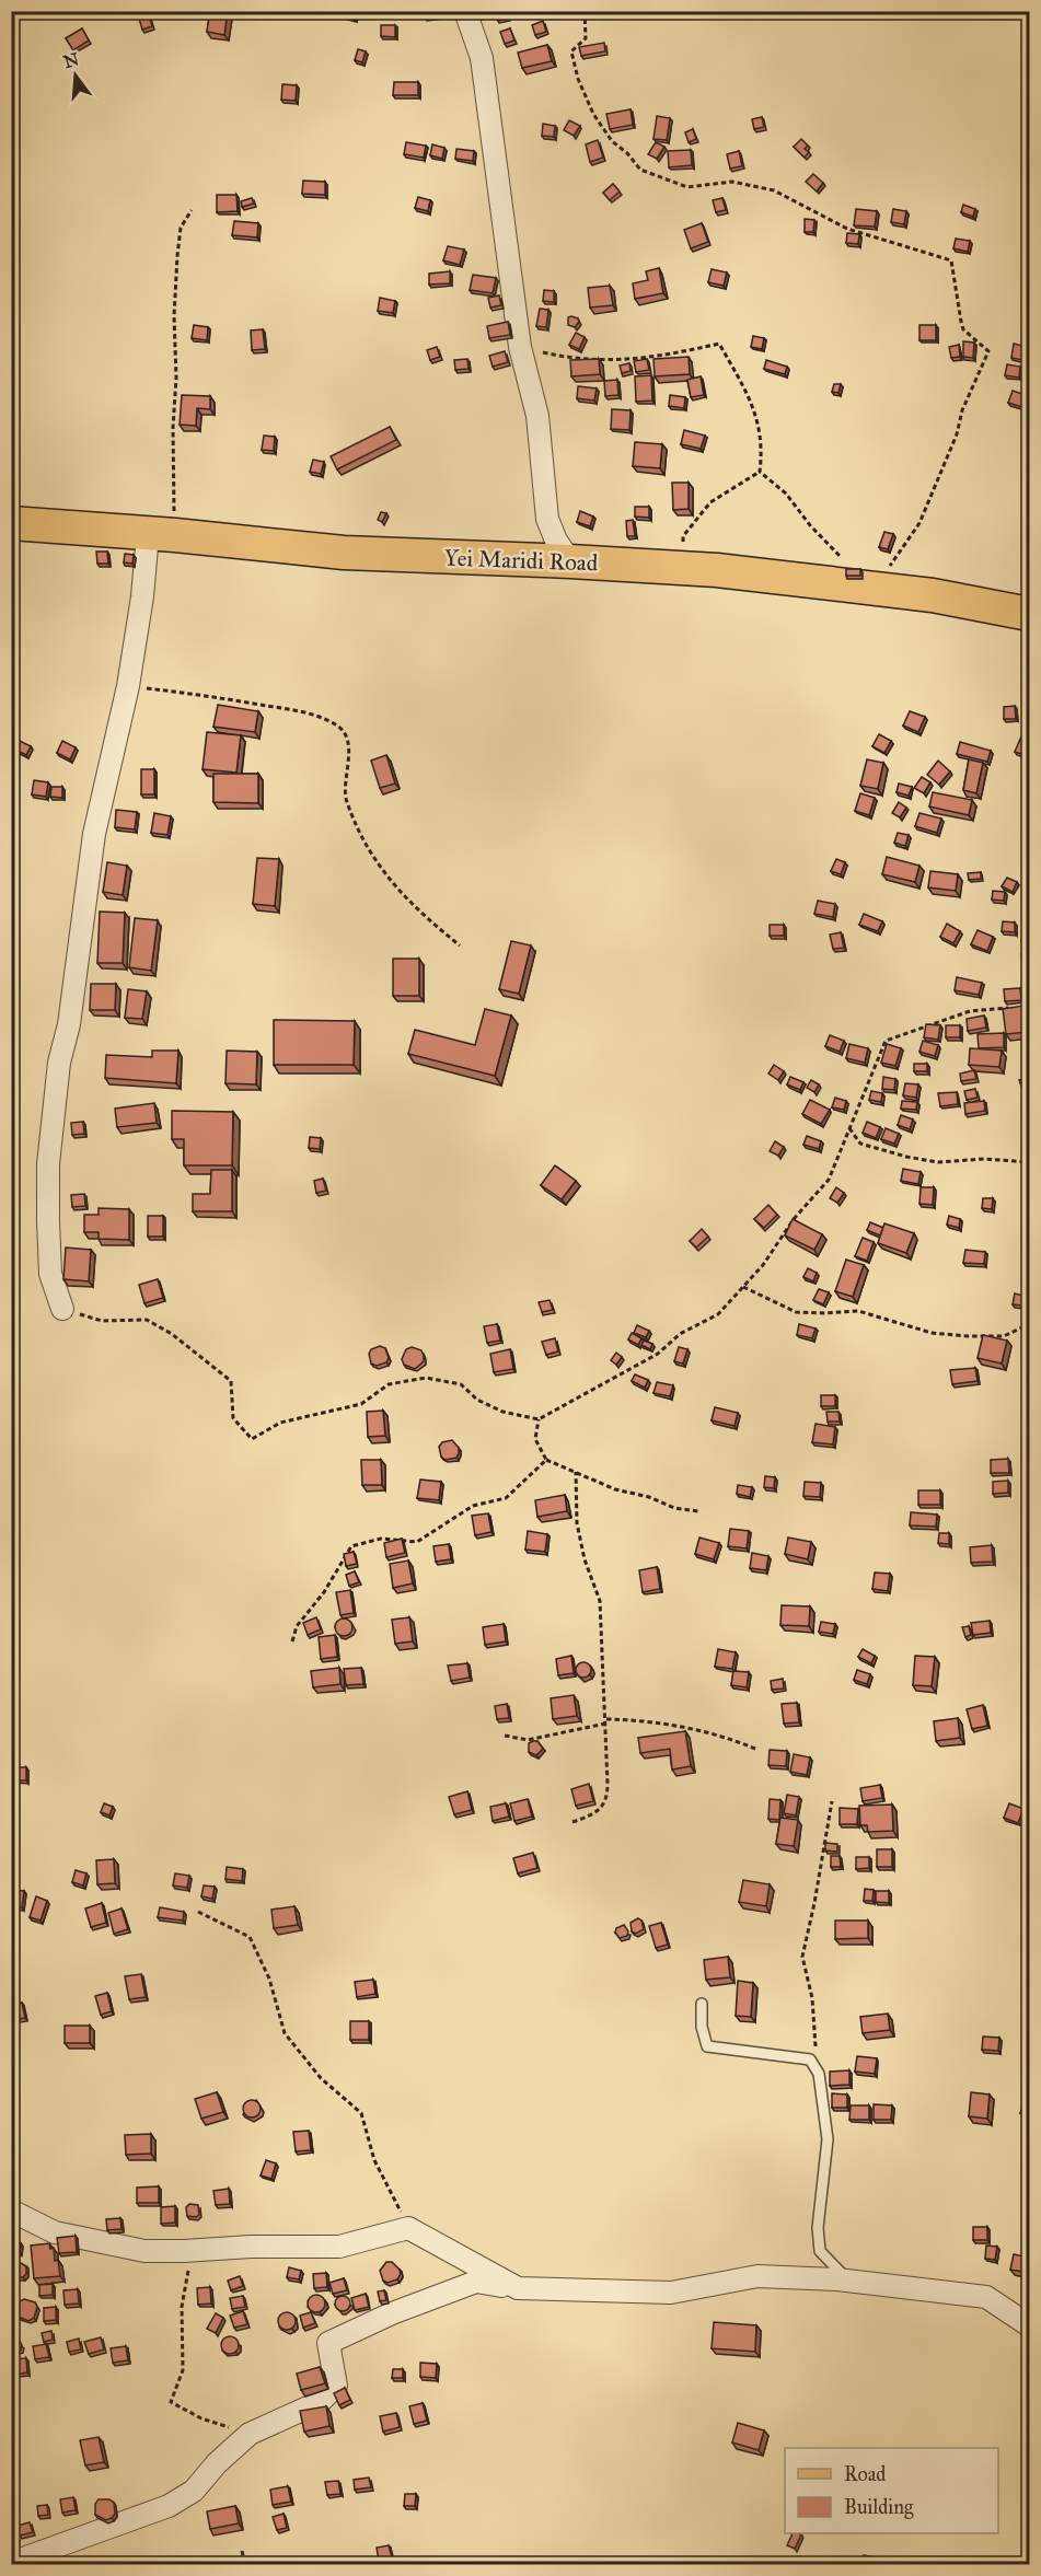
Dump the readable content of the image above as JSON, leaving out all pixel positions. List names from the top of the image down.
{
  "streets": {
    "main road": ["Yei Maridi Road"]
  },
  "legend": ["Road", "Building"],
  "north": "top"
}
